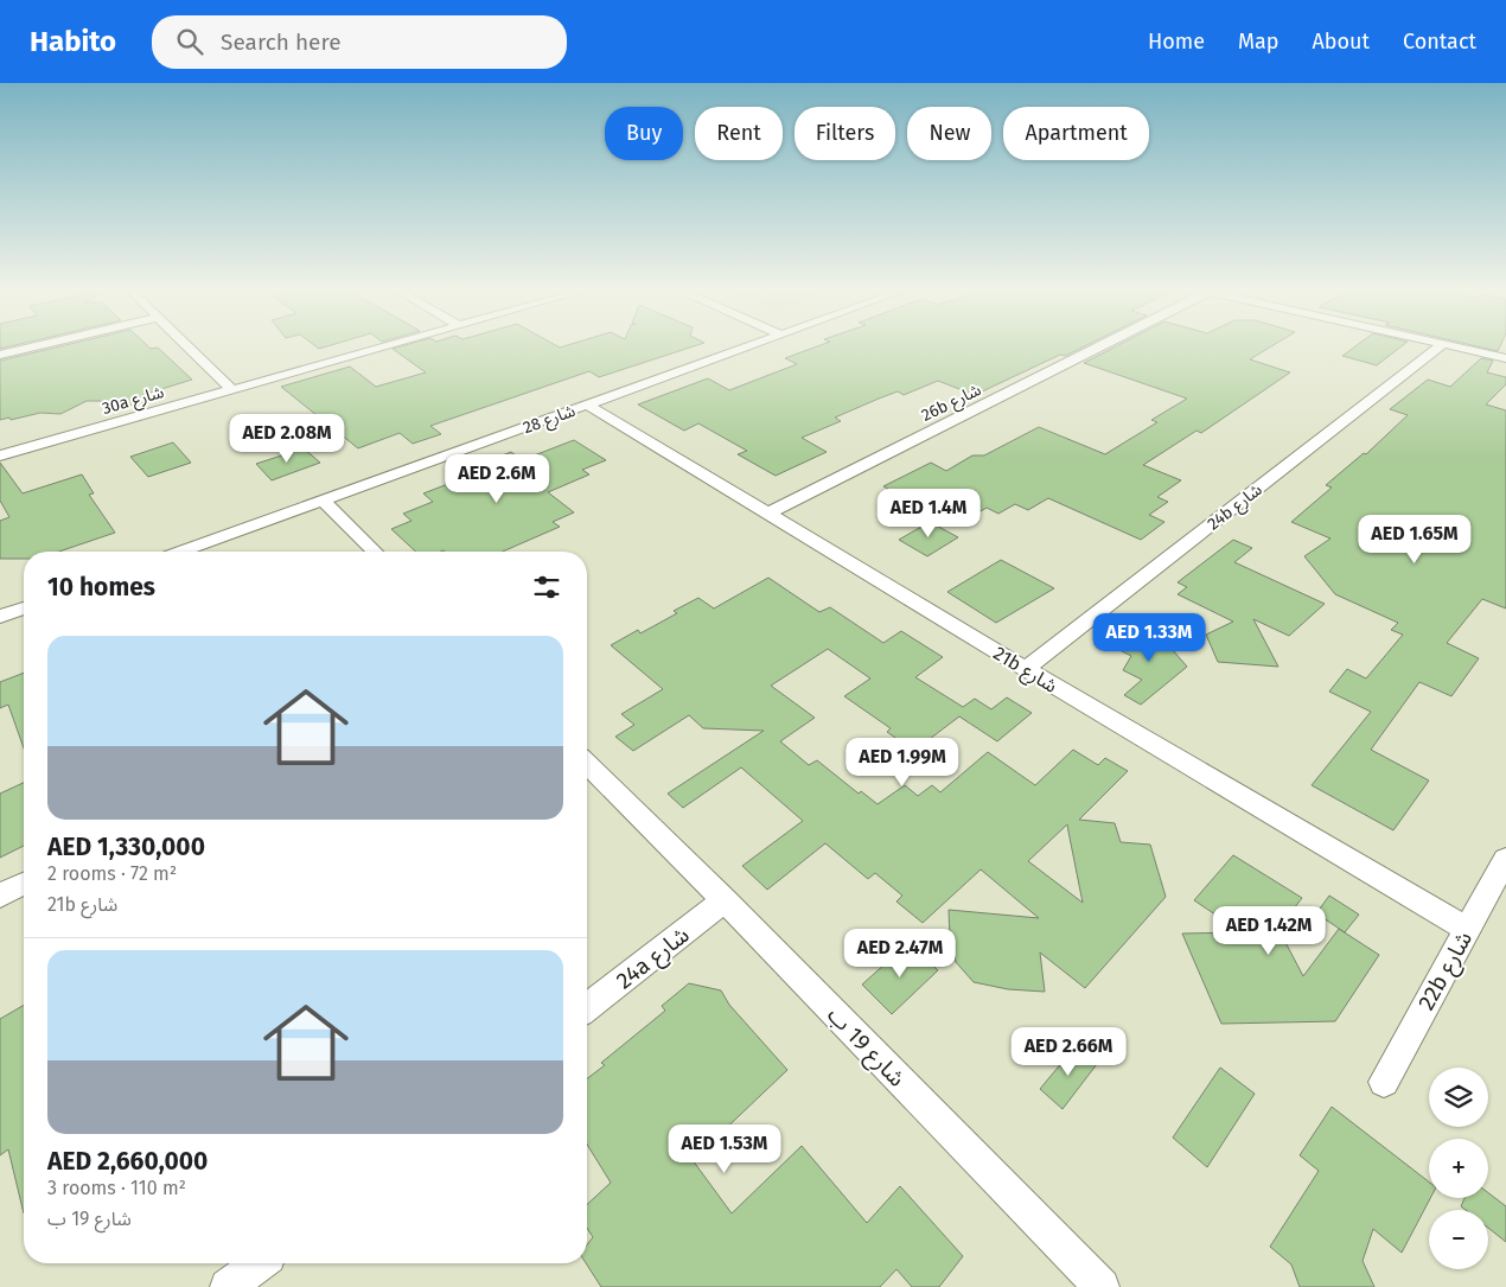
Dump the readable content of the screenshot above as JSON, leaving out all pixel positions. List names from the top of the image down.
{
  "streets": {
    "street": [
      "30a شارع",
      "26b شارع",
      "شارع 28",
      "24b شارع",
      "21b شارع",
      "24a شارع",
      "22b شارع",
      "شارع 19 ب"
    ]
  },
  "crossings": [
    ["26b شارع", "21b شارع"],
    ["شارع 28", "21b شارع"],
    ["24b شارع", "21b شارع"],
    ["21b شارع", "22b شارع"],
    ["24a شارع", "شارع 19 ب"]
  ],
  "page": {
    "header": "Habito",
    "search": "Search here",
    "nav": [
      "Home",
      "Map",
      "About",
      "Contact"
    ],
    "chip": [
      "Buy",
      "Rent",
      "Filters",
      "New",
      "Apartment"
    ],
    "price": [
      "AED 2.08M",
      "AED 2.6M",
      "AED 1.4M",
      "AED 1.65M",
      "AED 1.33M",
      "AED 1.99M",
      "AED 1.42M",
      "AED 2.47M",
      "AED 2.66M",
      "AED 1.53M"
    ],
    "heading": "10 homes",
    "list": [
      {
        "name": "AED 1,330,000",
        "note": "2 rooms · 72 m² · 21b شارع"
      },
      {
        "name": "AED 2,660,000",
        "note": "3 rooms · 110 m² · شارع 19 ب"
      }
    ],
    "map_buttons": ["+", "−"]
  }
}
